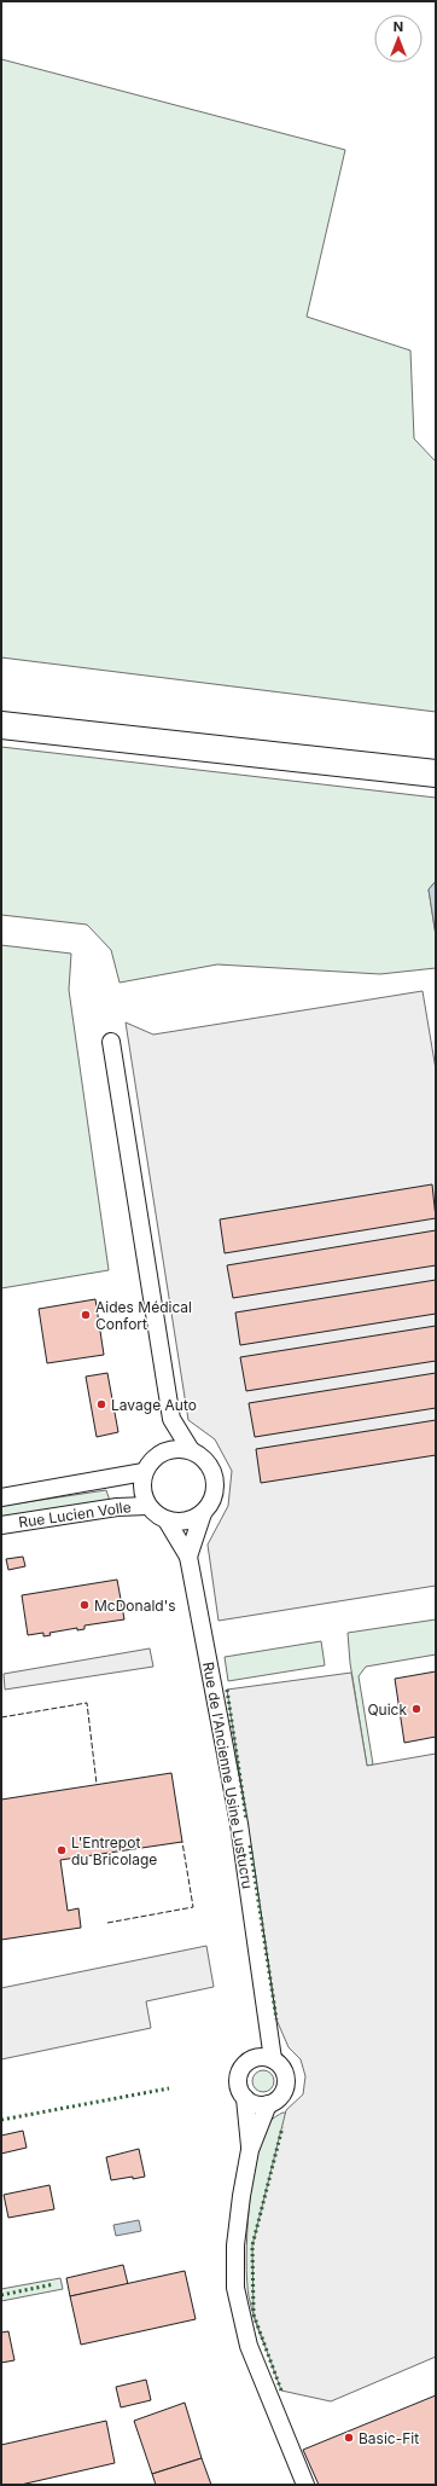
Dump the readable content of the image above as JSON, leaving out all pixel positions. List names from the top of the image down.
{
  "streets": {
    "street": ["Rue Lucien Volle", "Rue de l'Ancienne Usine Lustucru"]
  },
  "crossings": [
    ["Rue Lucien Volle", "Rue de l'Ancienne Usine Lustucru"]
  ],
  "places": [
    "Aides Médical Confort",
    "Lavage Auto",
    "McDonald's",
    "Quick",
    "L'Entrepot du Bricolage",
    "Basic-Fit"
  ],
  "north": "top"
}
